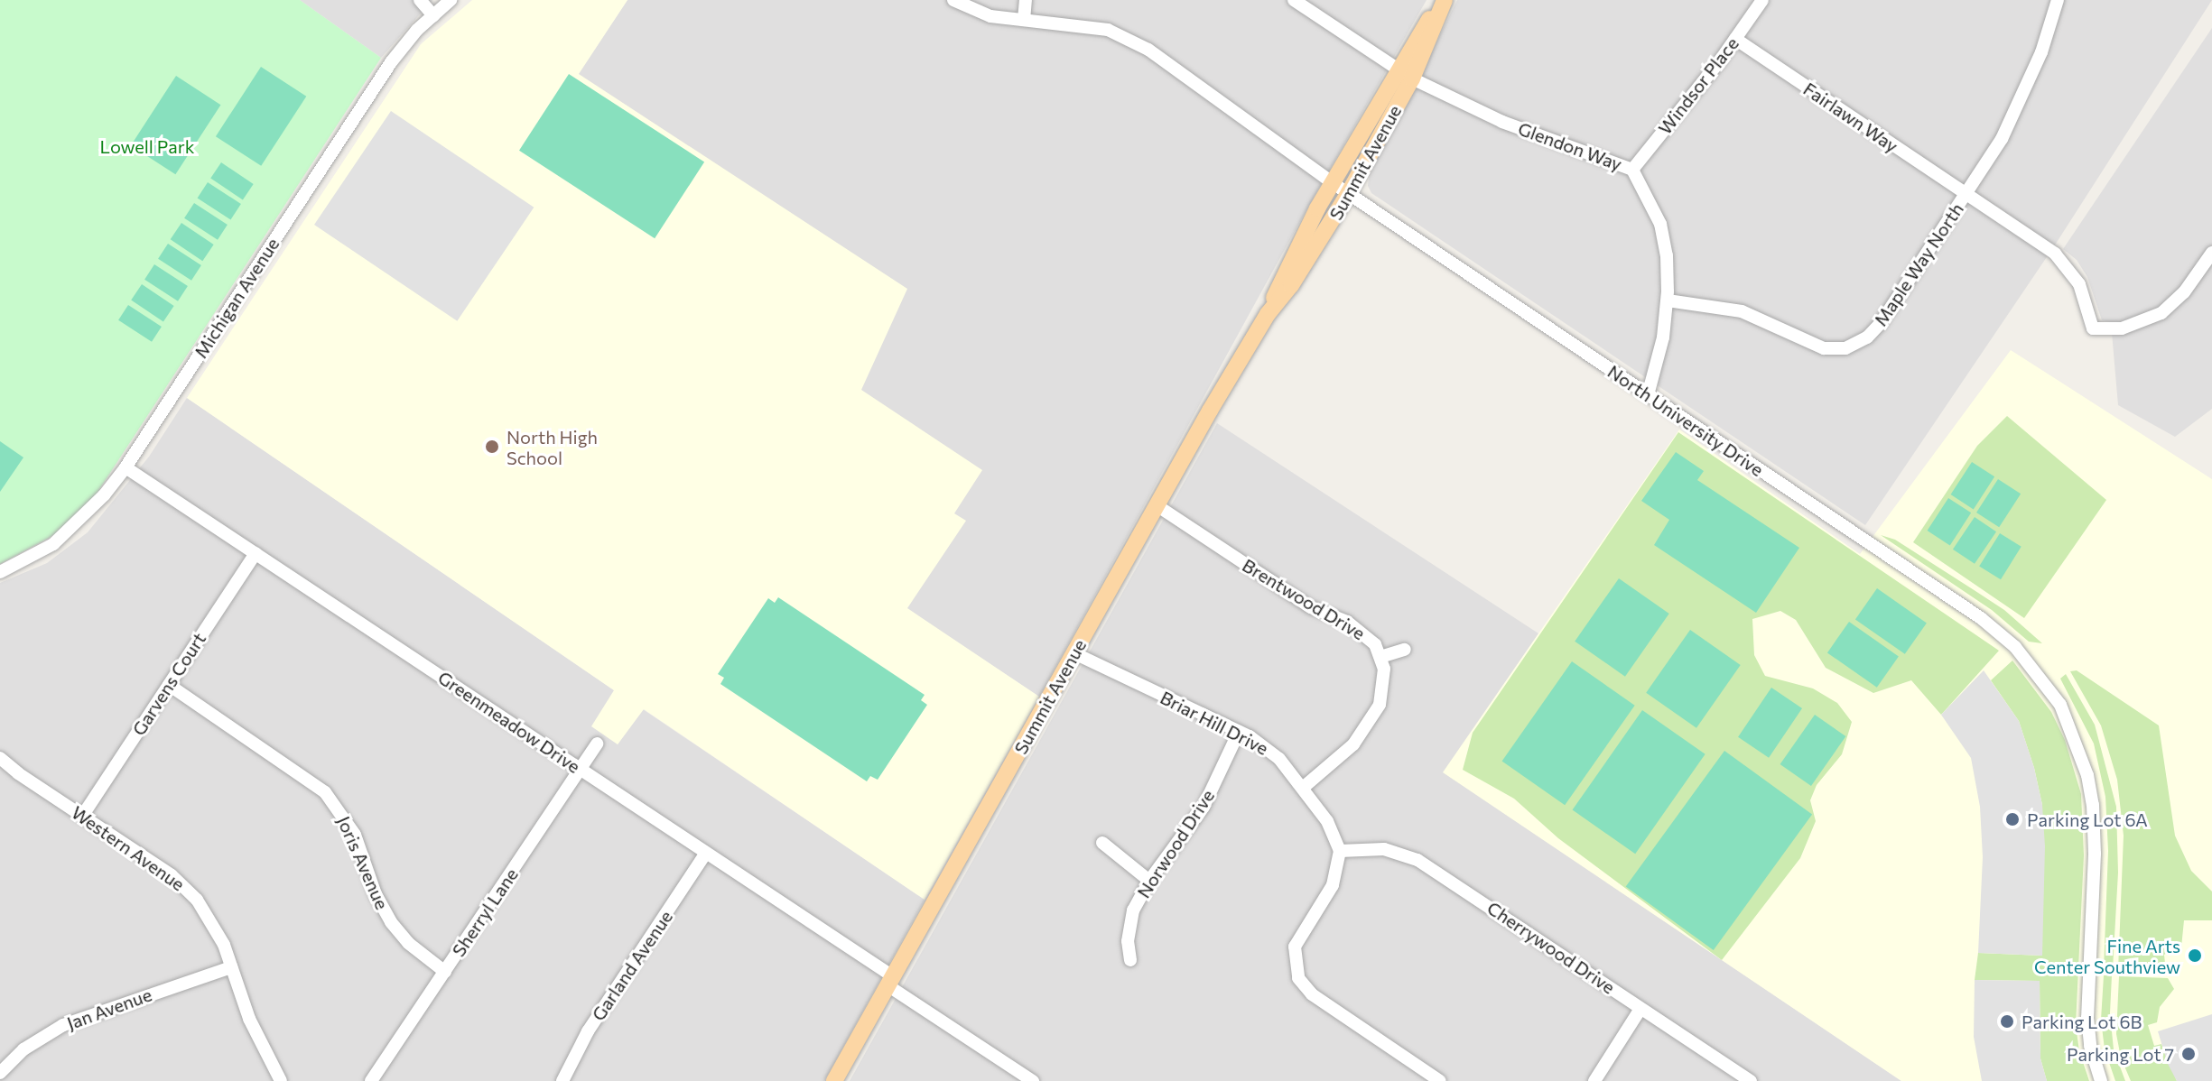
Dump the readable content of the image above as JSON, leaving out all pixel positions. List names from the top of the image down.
{
  "streets": {
    "main road": ["Summit Avenue"],
    "street": [
      "Windsor Place",
      "Fairlawn Way",
      "Glendon Way",
      "Maple Way North",
      "Michigan Avenue",
      "North University Drive",
      "Brentwood Drive",
      "Garvens Court",
      "Greenmeadow Drive",
      "Briar Hill Drive",
      "Norwood Drive",
      "Western Avenue",
      "Joris Avenue",
      "Sherryl Lane",
      "Cherrywood Drive",
      "Garland Avenue",
      "Jan Avenue"
    ]
  },
  "crossings": [
    ["Windsor Place", "Fairlawn Way"],
    ["Windsor Place", "Glendon Way"],
    ["Fairlawn Way", "Maple Way North"],
    ["Glendon Way", "Summit Avenue"],
    ["Glendon Way", "Maple Way North"],
    ["Glendon Way", "North University Drive"],
    ["Summit Avenue", "North University Drive"],
    ["Summit Avenue", "Brentwood Drive"],
    ["Summit Avenue", "Greenmeadow Drive"],
    ["Summit Avenue", "Briar Hill Drive"],
    ["Michigan Avenue", "Greenmeadow Drive"],
    ["Brentwood Drive", "Briar Hill Drive"],
    ["Garvens Court", "Greenmeadow Drive"],
    ["Garvens Court", "Western Avenue"],
    ["Garvens Court", "Joris Avenue"],
    ["Greenmeadow Drive", "Sherryl Lane"],
    ["Greenmeadow Drive", "Garland Avenue"],
    ["Briar Hill Drive", "Norwood Drive"],
    ["Briar Hill Drive", "Cherrywood Drive"],
    ["Western Avenue", "Jan Avenue"],
    ["Joris Avenue", "Sherryl Lane"]
  ],
  "parks": ["Lowell Park"],
  "places": [
    "North High School",
    "Parking Lot 6A",
    "Fine Arts Center Southview",
    "Parking Lot 6B",
    "Parking Lot 7"
  ]
}
